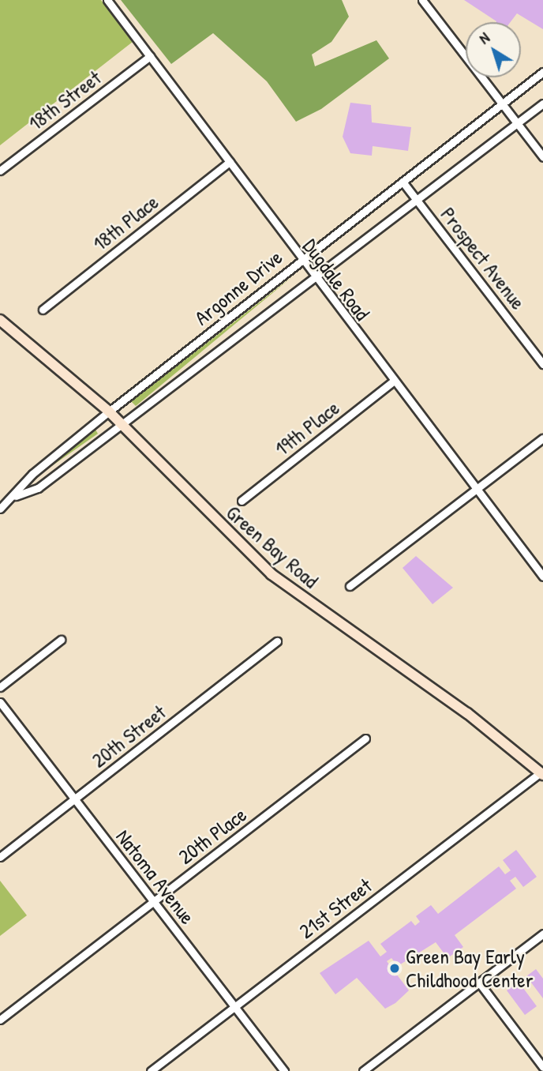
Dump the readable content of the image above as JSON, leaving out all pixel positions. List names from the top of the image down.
{
  "streets": {
    "main road": ["Green Bay Road"],
    "street": [
      "18th Street",
      "18th Place",
      "Prospect Avenue",
      "Dugdale Road",
      "Argonne Drive",
      "19th Place",
      "20th Street",
      "20th Place",
      "Natoma Avenue",
      "21st Street"
    ]
  },
  "crossings": [
    ["18th Street", "Dugdale Road"],
    ["18th Place", "Dugdale Road"],
    ["Prospect Avenue", "Argonne Drive"],
    ["Dugdale Road", "Argonne Drive"],
    ["Dugdale Road", "19th Place"],
    ["Argonne Drive", "Green Bay Road"],
    ["Green Bay Road", "21st Street"],
    ["20th Street", "Natoma Avenue"],
    ["20th Place", "Natoma Avenue"],
    ["Natoma Avenue", "21st Street"]
  ],
  "places": ["Green Bay Early Childhood Center"],
  "north": "top left"
}
